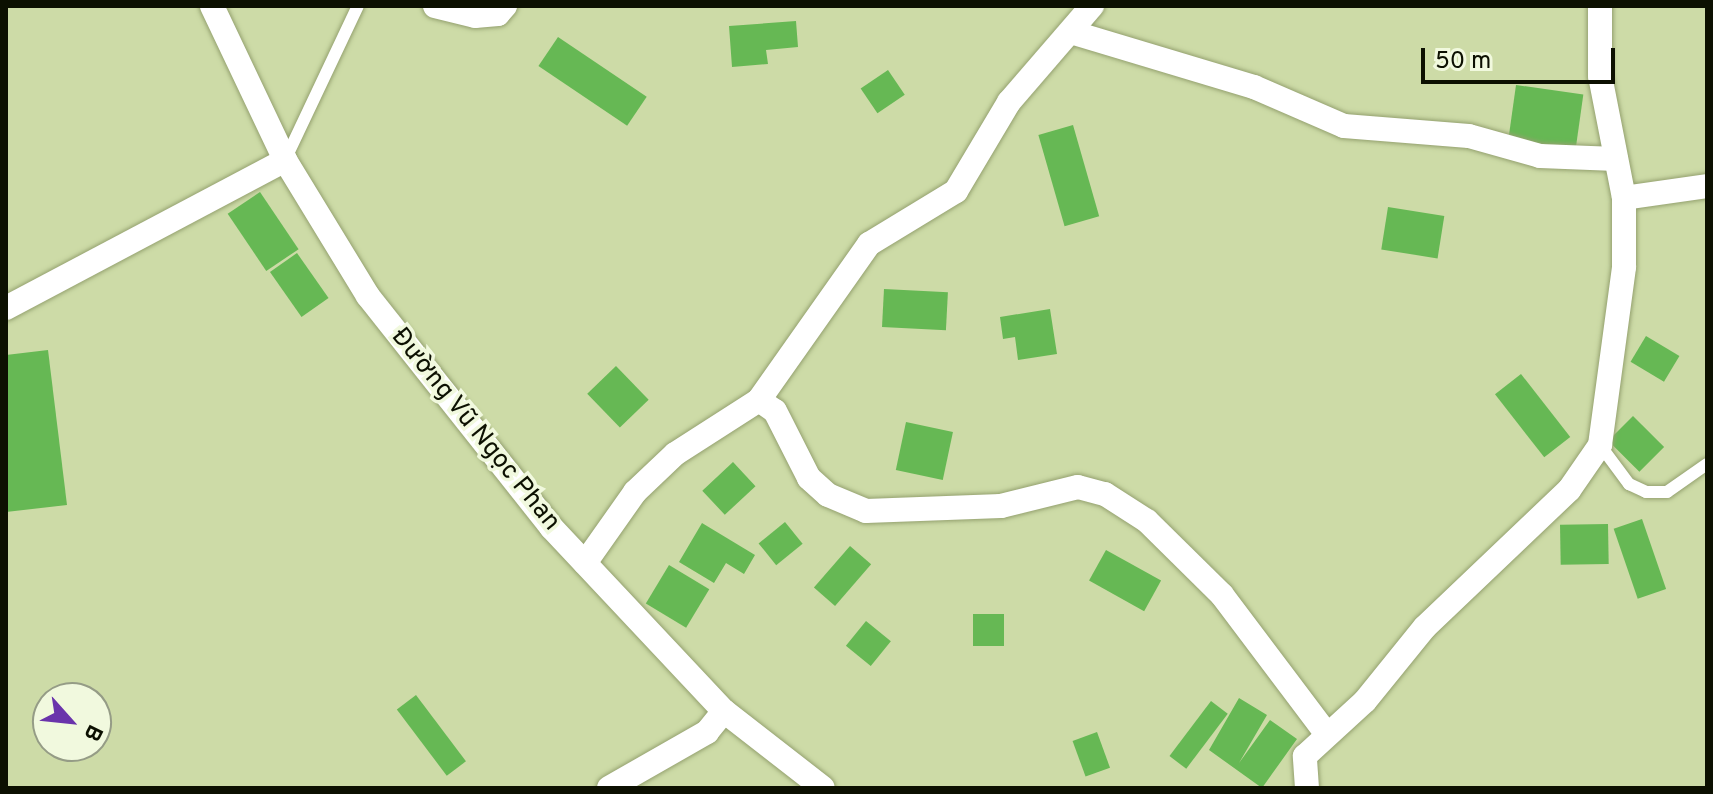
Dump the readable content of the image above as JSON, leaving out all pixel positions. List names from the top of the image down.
{
  "streets": {
    "street": ["Đường Vũ Ngọc Phan"]
  },
  "scale_bar": "50 m",
  "north": "bottom right"
}
